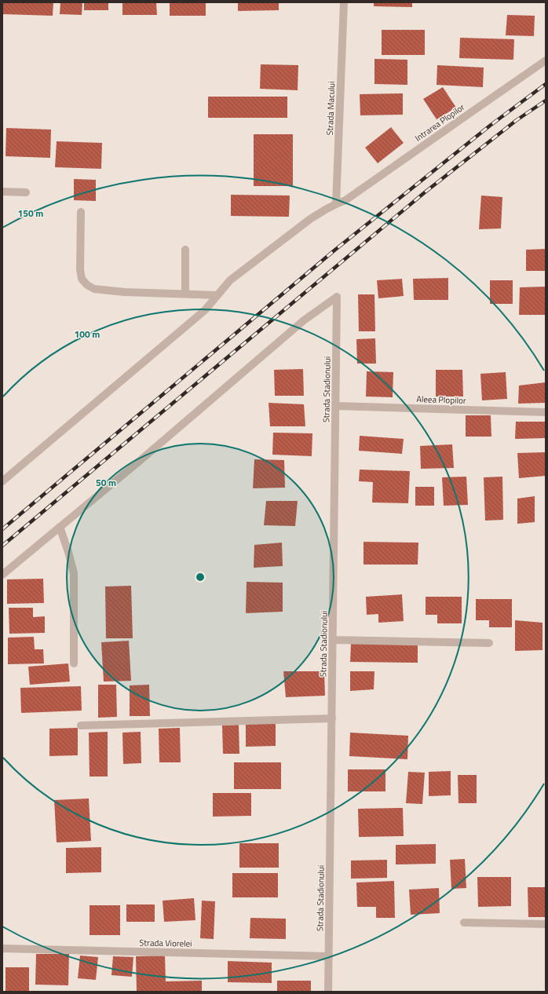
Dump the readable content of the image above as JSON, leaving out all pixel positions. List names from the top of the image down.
{
  "streets": {
    "street": [
      "Strada Macului",
      "Intrarea Plopilor",
      "Strada Stadionului",
      "Aleea Plopilor",
      "Strada Viorelei"
    ]
  },
  "crossings": [
    ["Strada Macului", "Intrarea Plopilor"],
    ["Strada Stadionului", "Aleea Plopilor"],
    ["Strada Stadionului", "Strada Viorelei"]
  ],
  "rings": ["150 m", "100 m", "50 m"]
}
